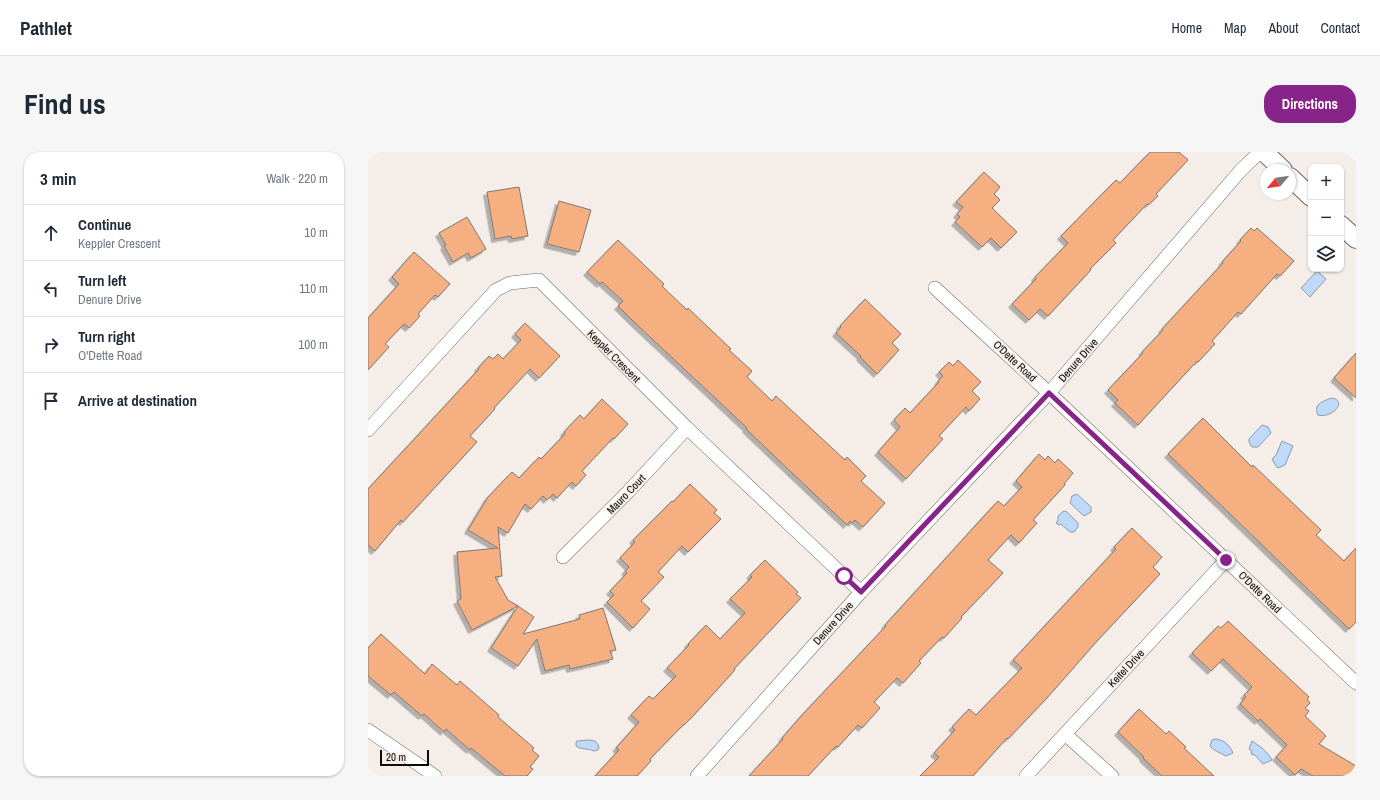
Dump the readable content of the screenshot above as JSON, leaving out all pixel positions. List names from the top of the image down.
{
  "streets": {
    "street": [
      "Keppler Crescent",
      "Denure Drive",
      "O'Dette Road",
      "Mauro Court",
      "Keitel Drive"
    ]
  },
  "crossings": [
    ["Keppler Crescent", "Denure Drive"],
    ["Keppler Crescent", "Mauro Court"],
    ["Denure Drive", "O'Dette Road"],
    ["O'Dette Road", "Keitel Drive"]
  ],
  "scale_bar": "20 m",
  "north": "bottom left",
  "page": {
    "header": "Pathlet",
    "nav": [
      "Home",
      "Map",
      "About",
      "Contact"
    ],
    "title": "Find us",
    "buttons": "Directions",
    "heading": ["3 min", "Walk · 220 m"],
    "map_buttons": ["+", "−"],
    "list": [
      ["Continue", "Keppler Crescent", "10 m"],
      ["Turn left", "Denure Drive", "110 m"],
      ["Turn right", "O'Dette Road", "100 m"],
      "Arrive at destination"
    ],
    "scale": "20 m"
  }
}
